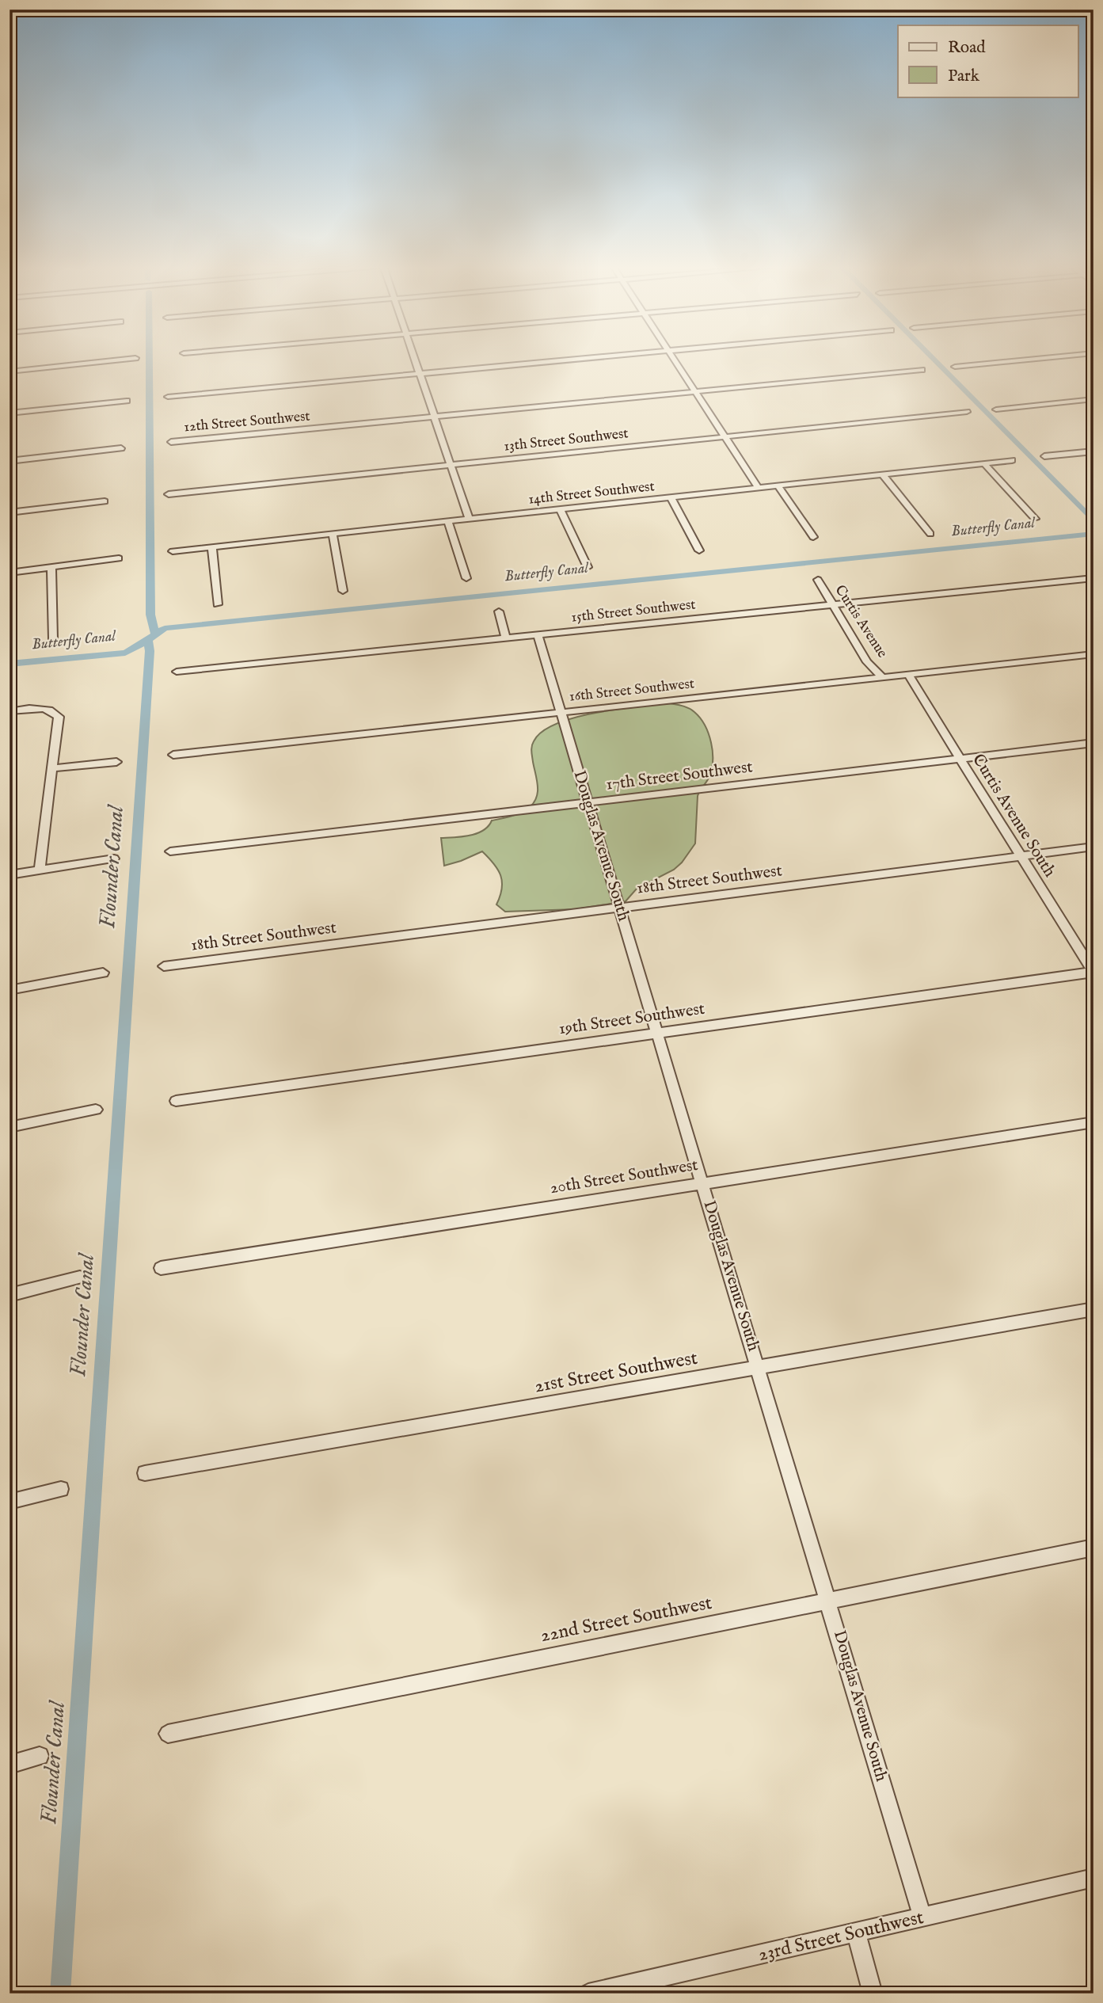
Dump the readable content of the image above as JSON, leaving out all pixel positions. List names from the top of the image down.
{
  "streets": {
    "street": [
      "12th Street Southwest",
      "13th Street Southwest",
      "14th Street Southwest",
      "15th Street Southwest",
      "Curtis Avenue",
      "16th Street Southwest",
      "17th Street Southwest",
      "Curtis Avenue South",
      "Douglas Avenue South",
      "18th Street Southwest",
      "19th Street Southwest",
      "20th Street Southwest",
      "21st Street Southwest",
      "22nd Street Southwest",
      "23rd Street Southwest"
    ]
  },
  "crossings": [
    ["15th Street Southwest", "Curtis Avenue"],
    ["15th Street Southwest", "Douglas Avenue South"],
    ["Curtis Avenue", "16th Street Southwest"],
    ["16th Street Southwest", "Curtis Avenue South"],
    ["16th Street Southwest", "Douglas Avenue South"],
    ["17th Street Southwest", "Curtis Avenue South"],
    ["17th Street Southwest", "Douglas Avenue South"],
    ["Curtis Avenue South", "18th Street Southwest"],
    ["Curtis Avenue South", "19th Street Southwest"],
    ["Douglas Avenue South", "18th Street Southwest"],
    ["Douglas Avenue South", "19th Street Southwest"],
    ["Douglas Avenue South", "20th Street Southwest"],
    ["Douglas Avenue South", "21st Street Southwest"],
    ["Douglas Avenue South", "22nd Street Southwest"],
    ["Douglas Avenue South", "23rd Street Southwest"]
  ],
  "water": ["Butterfly Canal", "Flounder Canal"],
  "legend": ["Road", "Park"]
}
